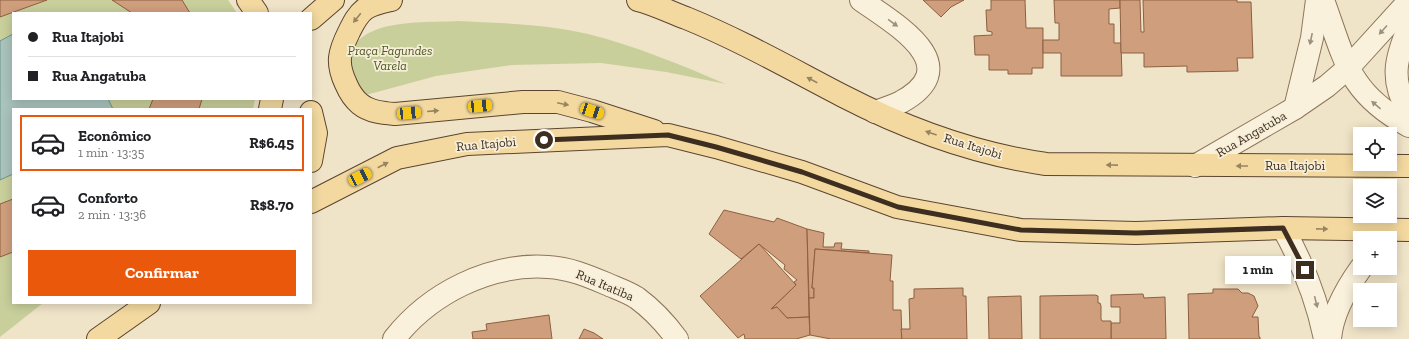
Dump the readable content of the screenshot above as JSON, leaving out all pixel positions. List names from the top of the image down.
{
  "streets": {
    "main road": ["Rua Itajobi"],
    "street": ["Rua Angatuba", "Rua Itatiba"]
  },
  "crossings": [
    ["Rua Angatuba", "Rua Itajobi"]
  ],
  "parks": ["Praça Fagundes Varela"],
  "page": {
    "banner": ["Rua Itajobi", "Rua Angatuba"],
    "list": [
      {
        "name": "Econômico",
        "note": "1 min · 13:35",
        "value": "R$6.45"
      },
      {
        "name": "Conforto",
        "note": "2 min · 13:36",
        "value": "R$8.70"
      }
    ],
    "map_buttons": ["+", "−"],
    "buttons": "Confirmar",
    "bubble": "1 min"
  }
}
